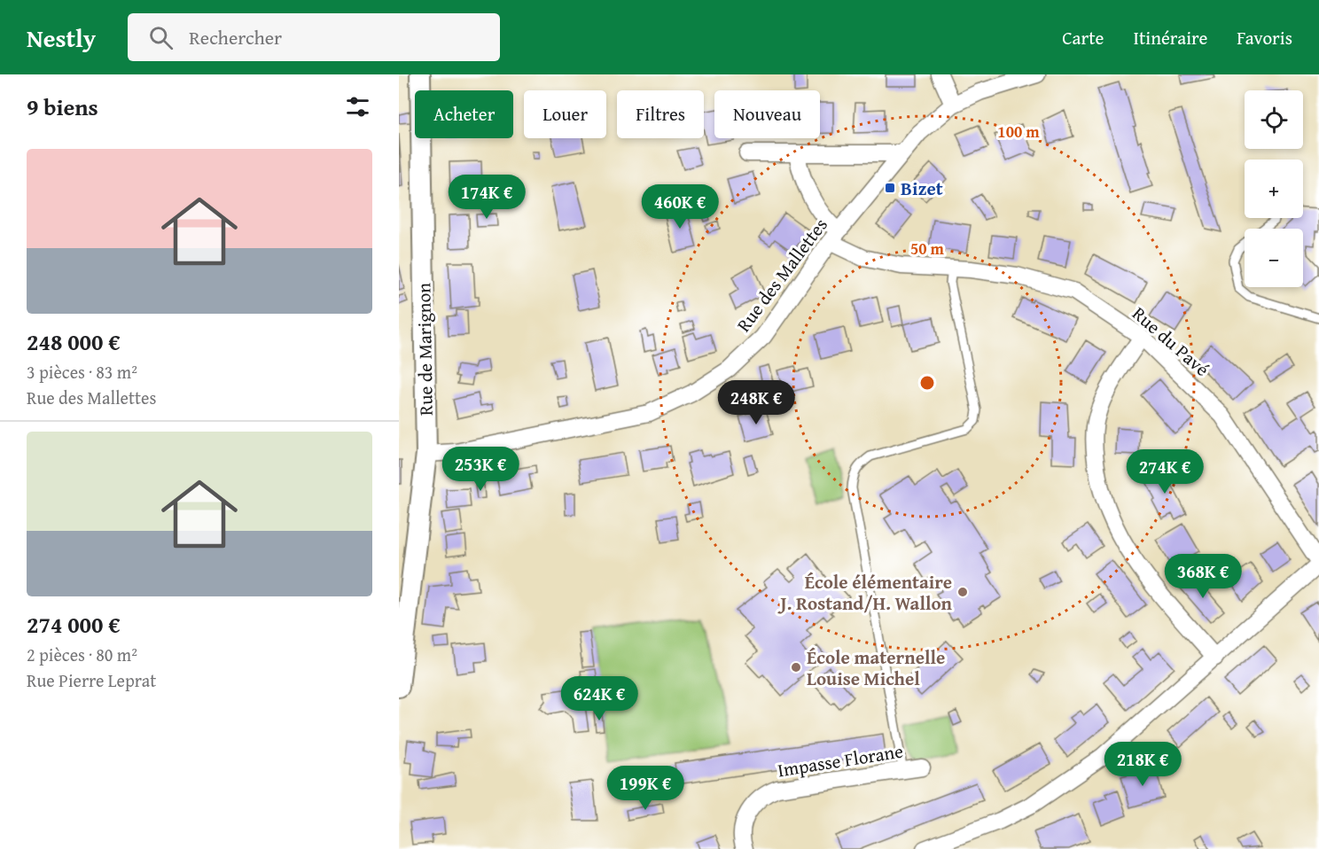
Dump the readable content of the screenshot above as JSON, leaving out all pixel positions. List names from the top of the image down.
{
  "streets": {
    "street": [
      "Rue des Mallettes",
      "Rue du Pavé",
      "Rue de Marignon",
      "Impasse Florane"
    ]
  },
  "crossings": [
    ["Rue des Mallettes", "Rue du Pavé"],
    ["Rue des Mallettes", "Rue de Marignon"]
  ],
  "places": {
    "transit": ["Bizet"],
    "other": ["École élémentaire J. Rostand/H. Wallon", "École maternelle Louise Michel"]
  },
  "page": {
    "header": "Nestly",
    "search": "Rechercher",
    "nav": ["Carte", "Itinéraire", "Favoris"],
    "heading": "9 biens",
    "map_buttons": ["+", "−"],
    "chip": [
      "Acheter",
      "Louer",
      "Filtres",
      "Nouveau"
    ],
    "list": [
      {
        "name": "248 000 €",
        "note": "3 pièces · 83 m² · Rue des Mallettes"
      },
      {
        "name": "274 000 €",
        "note": "2 pièces · 80 m² · Rue Pierre Leprat"
      }
    ],
    "price": [
      "174K €",
      "460K €",
      "248K €",
      "253K €",
      "274K €",
      "368K €",
      "624K €",
      "218K €",
      "199K €"
    ]
  },
  "rings": ["100 m", "50 m"]
}
